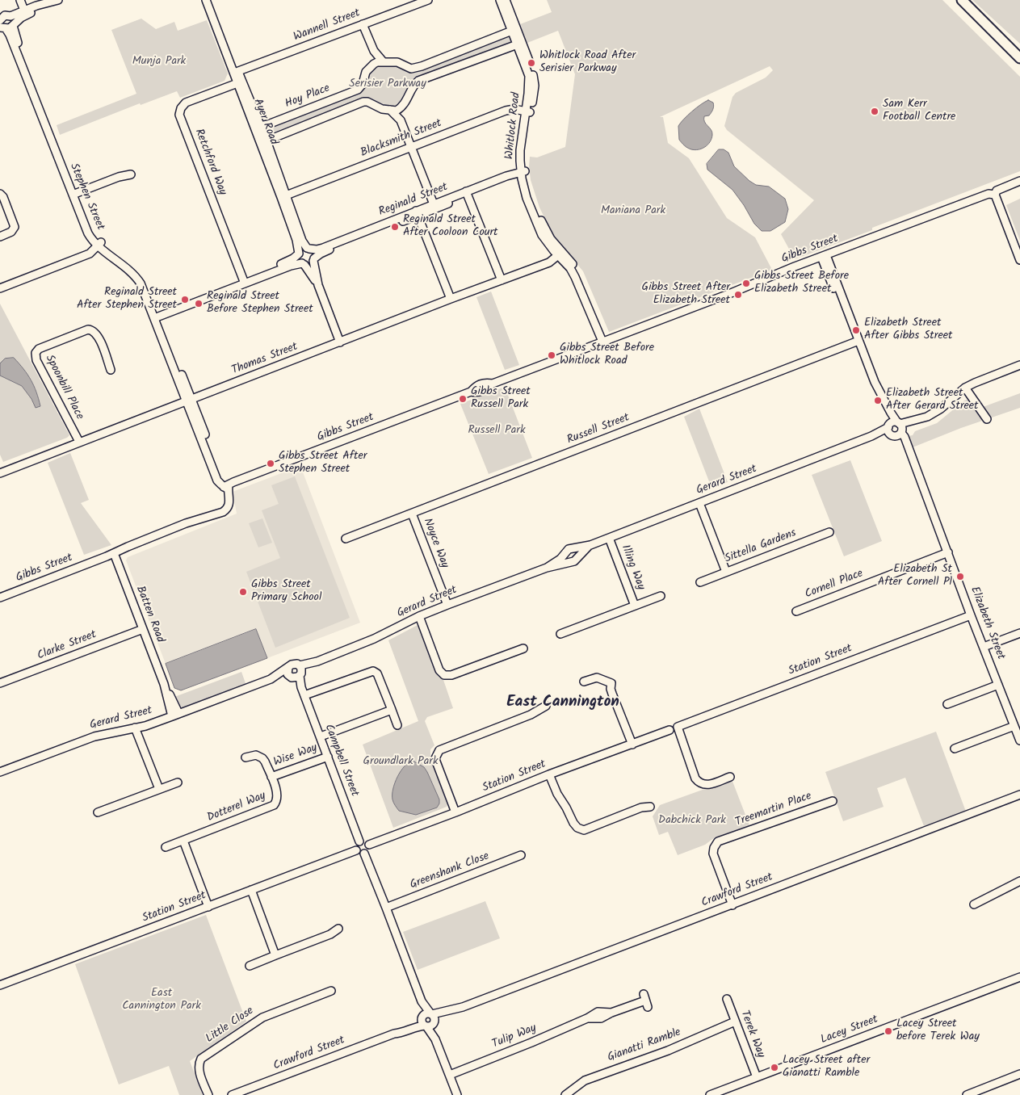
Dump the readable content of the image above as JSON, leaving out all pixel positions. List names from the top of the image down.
{
  "streets": {
    "street": [
      "Wannell Street",
      "Hoy Place",
      "Ayer Road",
      "Whitlock Road",
      "Blacksmith Street",
      "Retchford Way",
      "Stephen Street",
      "Reginald Street",
      "Gibbs Street",
      "Thomas Street",
      "Spoonbill Place",
      "Russell Street",
      "Gerard Street",
      "Noyce Way",
      "Sittella Gardens",
      "Illing Way",
      "Cornell Place",
      "Batten Road",
      "Elizabeth Street",
      "Clarke Street",
      "Station Street",
      "Wise Way",
      "Campbell Street",
      "Dotterel Way",
      "Treemartin Place",
      "Greenshank Close",
      "Crawford Street",
      "Little Close",
      "Lacey Street",
      "Terek Way",
      "Tulip Way",
      "Gianatti Ramble"
    ]
  },
  "crossings": [
    ["Wannell Street", "Ayer Road"],
    ["Hoy Place", "Ayer Road"],
    ["Ayer Road", "Blacksmith Street"],
    ["Ayer Road", "Retchford Way"],
    ["Ayer Road", "Reginald Street"],
    ["Whitlock Road", "Blacksmith Street"],
    ["Whitlock Road", "Reginald Street"],
    ["Whitlock Road", "Gibbs Street"],
    ["Whitlock Road", "Thomas Street"],
    ["Stephen Street", "Gibbs Street"],
    ["Stephen Street", "Thomas Street"],
    ["Gibbs Street", "Batten Road"],
    ["Gibbs Street", "Elizabeth Street"],
    ["Thomas Street", "Spoonbill Place"],
    ["Russell Street", "Noyce Way"],
    ["Russell Street", "Elizabeth Street"],
    ["Gerard Street", "Noyce Way"],
    ["Gerard Street", "Illing Way"],
    ["Gerard Street", "Batten Road"],
    ["Gerard Street", "Elizabeth Street"],
    ["Gerard Street", "Campbell Street"],
    ["Cornell Place", "Elizabeth Street"],
    ["Batten Road", "Clarke Street"],
    ["Elizabeth Street", "Station Street"],
    ["Station Street", "Campbell Street"],
    ["Wise Way", "Campbell Street"],
    ["Wise Way", "Dotterel Way"],
    ["Treemartin Place", "Crawford Street"],
    ["Lacey Street", "Terek Way"],
    ["Terek Way", "Gianatti Ramble"]
  ],
  "districts": ["East Cannington"],
  "parks": [
    "Munja Park",
    "Serisier Parkway",
    "Maniana Park",
    "Russell Park",
    "Groundlark Park",
    "Dabchick Park",
    "East Cannington Park"
  ],
  "places": [
    "Whitlock Road After Serisier Parkway",
    "Sam Kerr Football Centre",
    "Reginald Street After Cooloon Court",
    "Gibbs Street Before Elizabeth Street",
    "Gibbs Street After Elizabeth Street",
    "Reginald Street After Stephen Street",
    "Reginald Street Before Stephen Street",
    "Elizabeth Street After Gibbs Street",
    "Gibbs Street Before Whitlock Road",
    "Gibbs Street Russell Park",
    "Elizabeth Street After Gerard Street",
    "Gibbs Street After Stephen Street",
    "Elizabeth St After Cornell Pl",
    "Gibbs Street Primary School",
    "Lacey Street before Terek Way",
    "Lacey Street after Gianatti Ramble"
  ]
}
